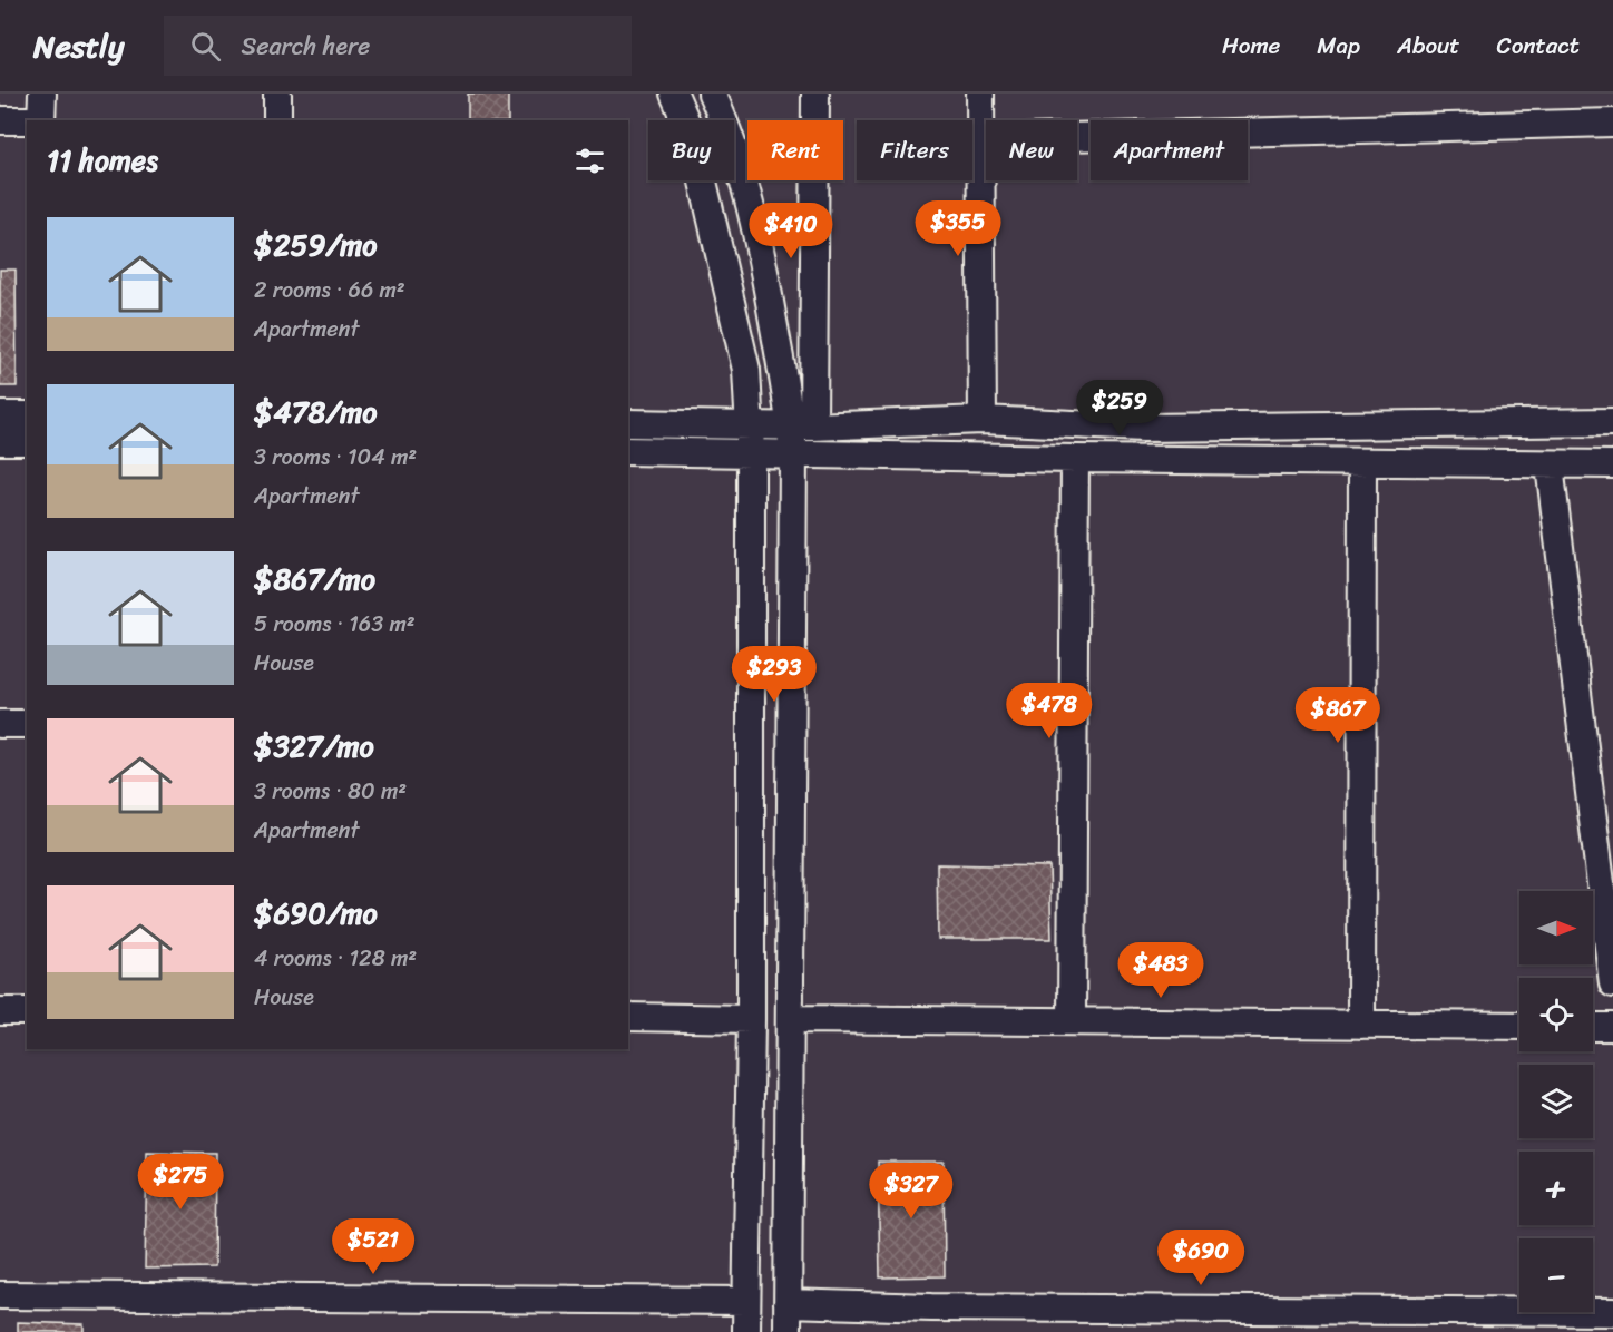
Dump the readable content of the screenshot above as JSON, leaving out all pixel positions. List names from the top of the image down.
{
  "north": "right",
  "page": {
    "header": "Nestly",
    "search": "Search here",
    "nav": [
      "Home",
      "Map",
      "About",
      "Contact"
    ],
    "chip": [
      "Buy",
      "Rent",
      "Filters",
      "New",
      "Apartment"
    ],
    "heading": "11 homes",
    "price": [
      "$355",
      "$410",
      "$259",
      "$293",
      "$478",
      "$867",
      "$483",
      "$275",
      "$327",
      "$521",
      "$690"
    ],
    "list": [
      {
        "name": "$259/mo",
        "note": "2 rooms · 66 m² · Apartment"
      },
      {
        "name": "$478/mo",
        "note": "3 rooms · 104 m² · Apartment"
      },
      {
        "name": "$867/mo",
        "note": "5 rooms · 163 m² · House"
      },
      {
        "name": "$327/mo",
        "note": "3 rooms · 80 m² · Apartment"
      },
      {
        "name": "$690/mo",
        "note": "4 rooms · 128 m² · House"
      }
    ],
    "map_buttons": ["+", "−"]
  }
}
